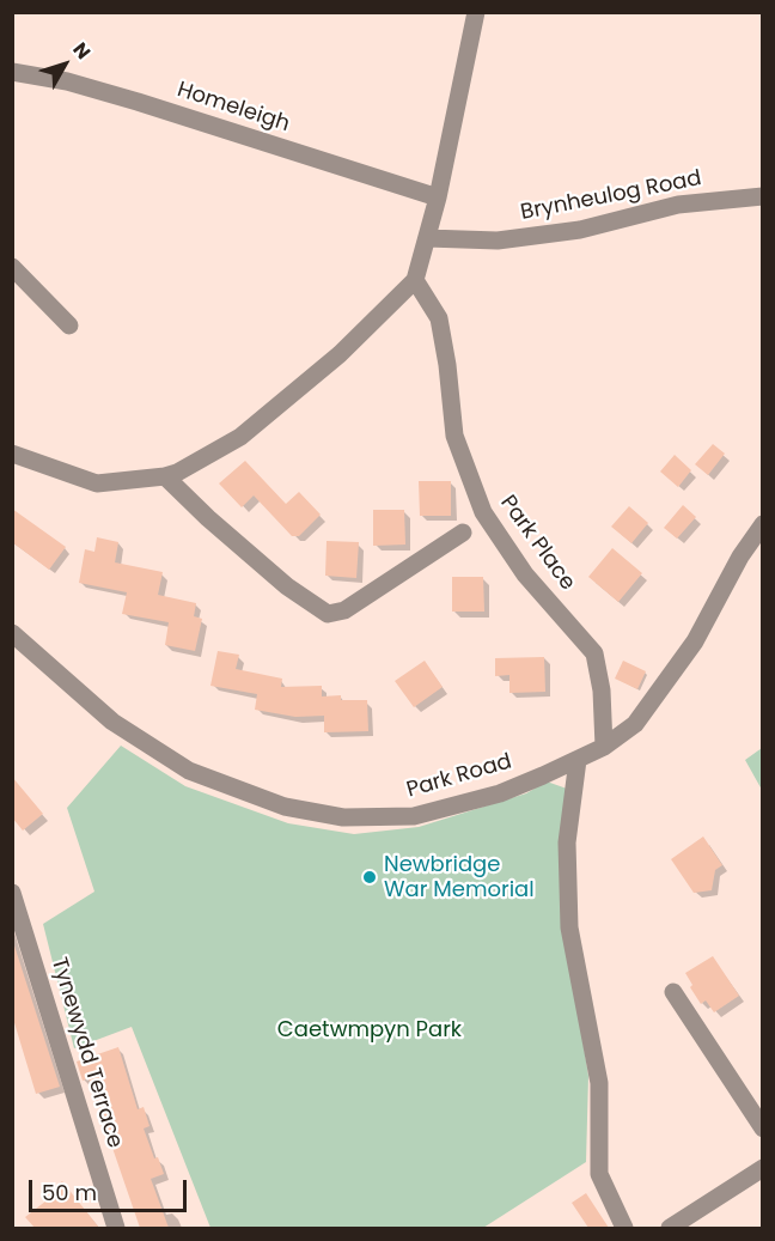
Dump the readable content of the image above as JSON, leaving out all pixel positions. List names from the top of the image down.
{
  "streets": {
    "street": [
      "Homeleigh",
      "Brynheulog Road",
      "Park Place",
      "Park Road",
      "Tynewydd Terrace"
    ]
  },
  "crossings": [
    ["Park Place", "Park Road"]
  ],
  "parks": ["Caetwmpyn Park"],
  "places": ["Newbridge War Memorial"],
  "scale_bar": "50 m",
  "north": "top right"
}
